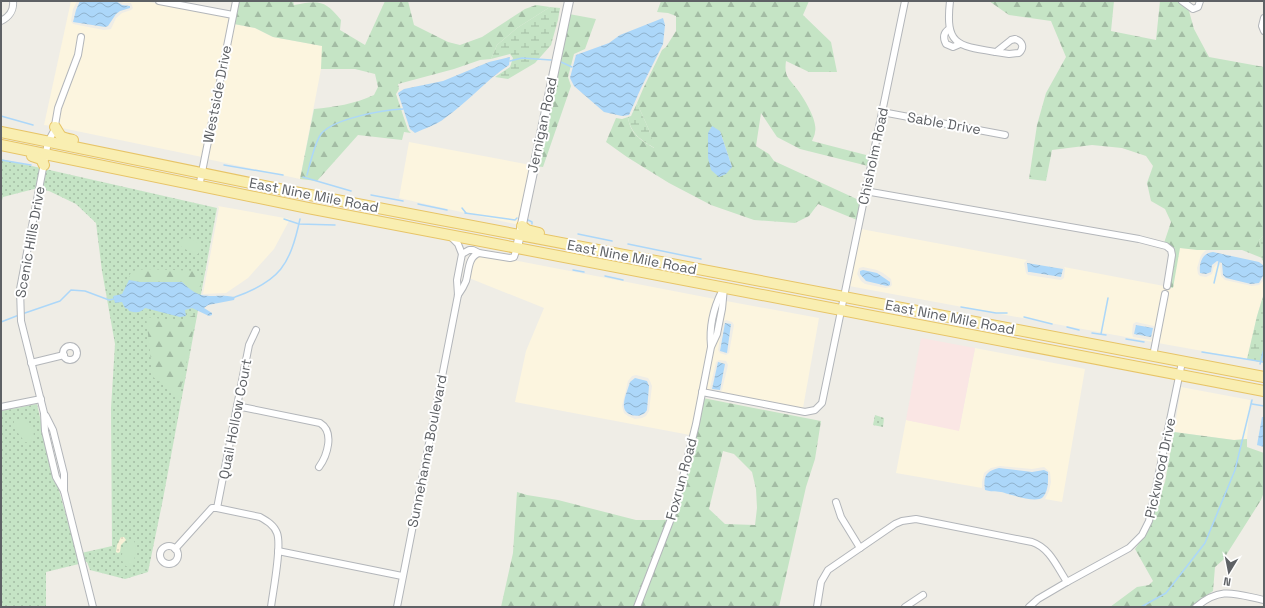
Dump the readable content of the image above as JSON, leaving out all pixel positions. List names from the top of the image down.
{
  "streets": {
    "main road": ["East Nine Mile Road"],
    "street": [
      "Westside Drive",
      "Sable Drive",
      "Jernigan Road",
      "Chisholm Road",
      "Scenic Hills Drive",
      "Quail Hollow Court",
      "Sunnehanna Boulevard",
      "Pickwood Drive",
      "Foxrun Road"
    ]
  },
  "crossings": [
    ["Westside Drive", "East Nine Mile Road"],
    ["Sable Drive", "Chisholm Road"],
    ["Jernigan Road", "East Nine Mile Road"],
    ["Chisholm Road", "East Nine Mile Road"],
    ["Chisholm Road", "Foxrun Road"],
    ["East Nine Mile Road", "Scenic Hills Drive"],
    ["East Nine Mile Road", "Pickwood Drive"],
    ["East Nine Mile Road", "Foxrun Road"]
  ],
  "north": "bottom"
}
